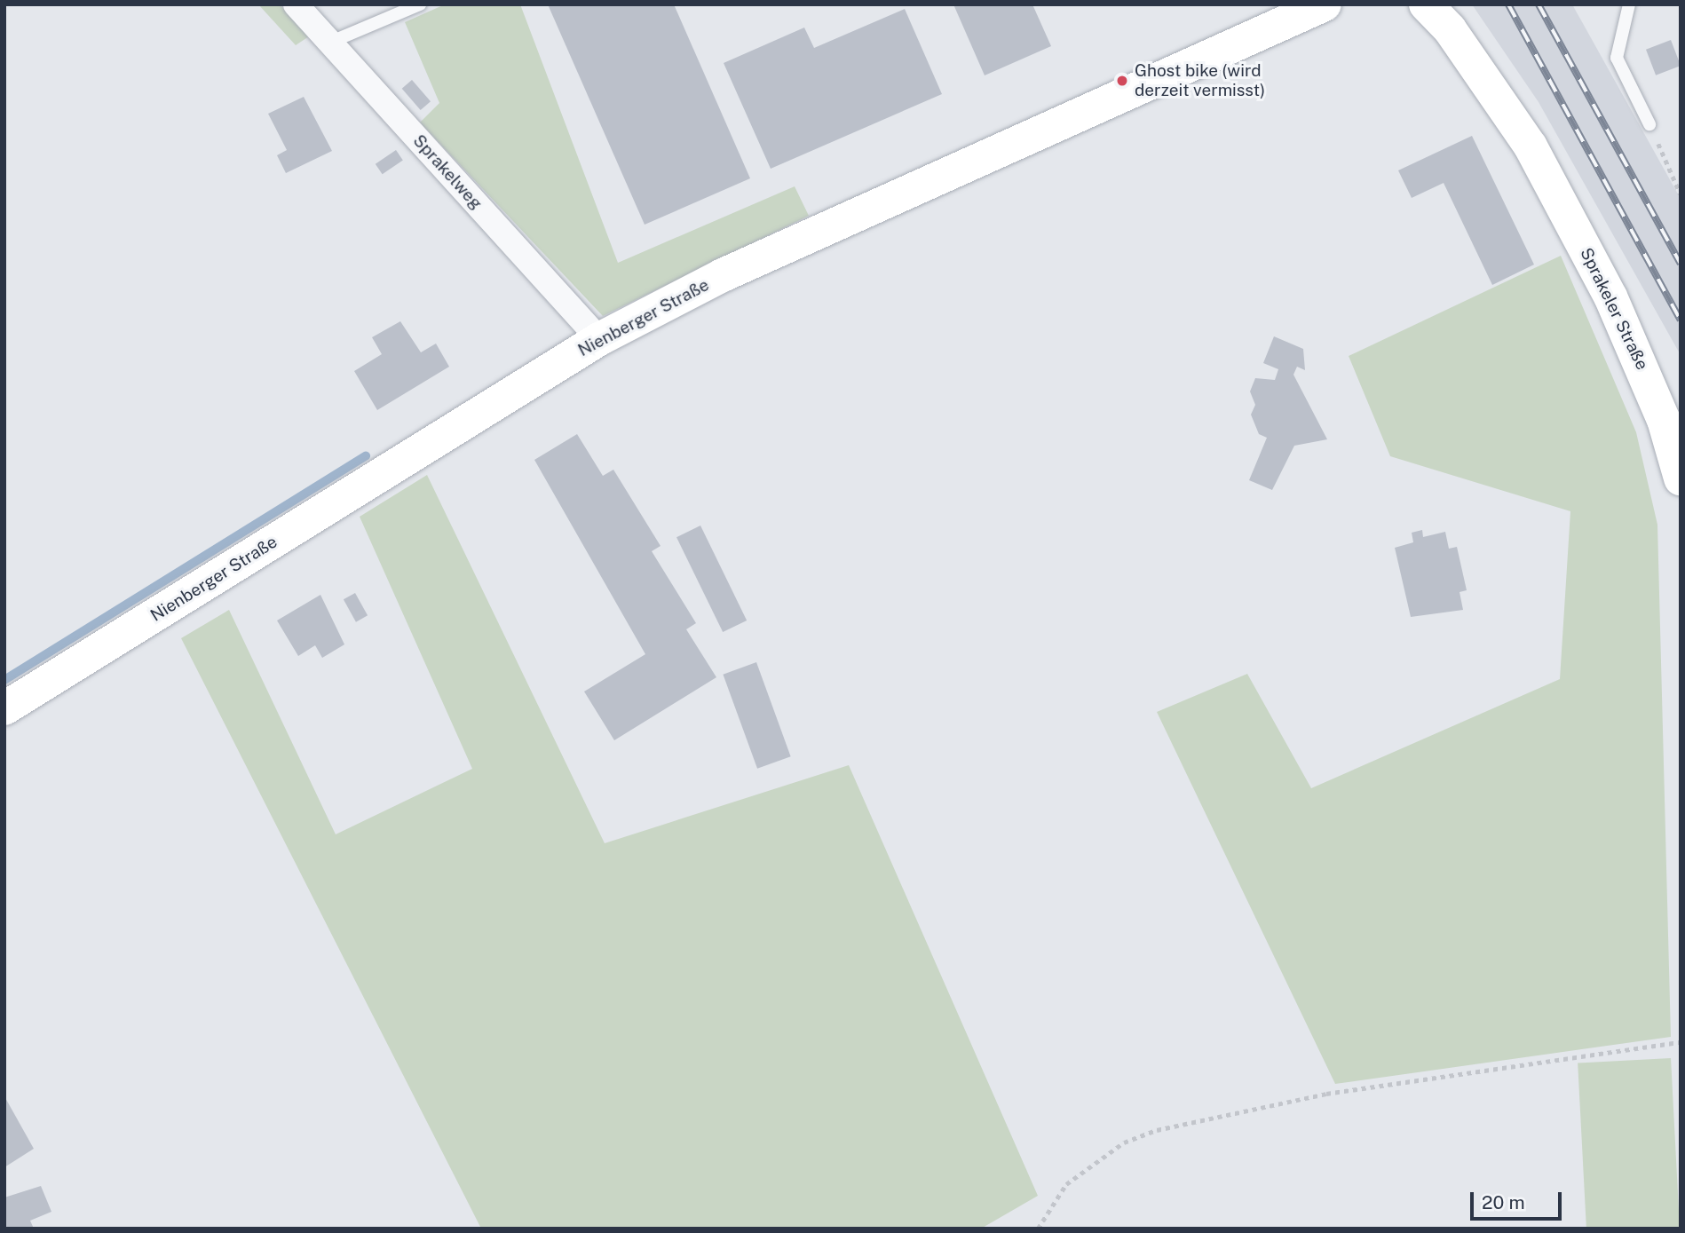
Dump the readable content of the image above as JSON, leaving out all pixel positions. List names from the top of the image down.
{
  "streets": {
    "street": ["Sprakelweg", "Sprakeler Straße", "Nienberger Straße"]
  },
  "crossings": [
    ["Sprakelweg", "Nienberger Straße"]
  ],
  "places": ["Ghost bike (wird derzeit vermisst)"],
  "scale_bar": "20 m"
}
